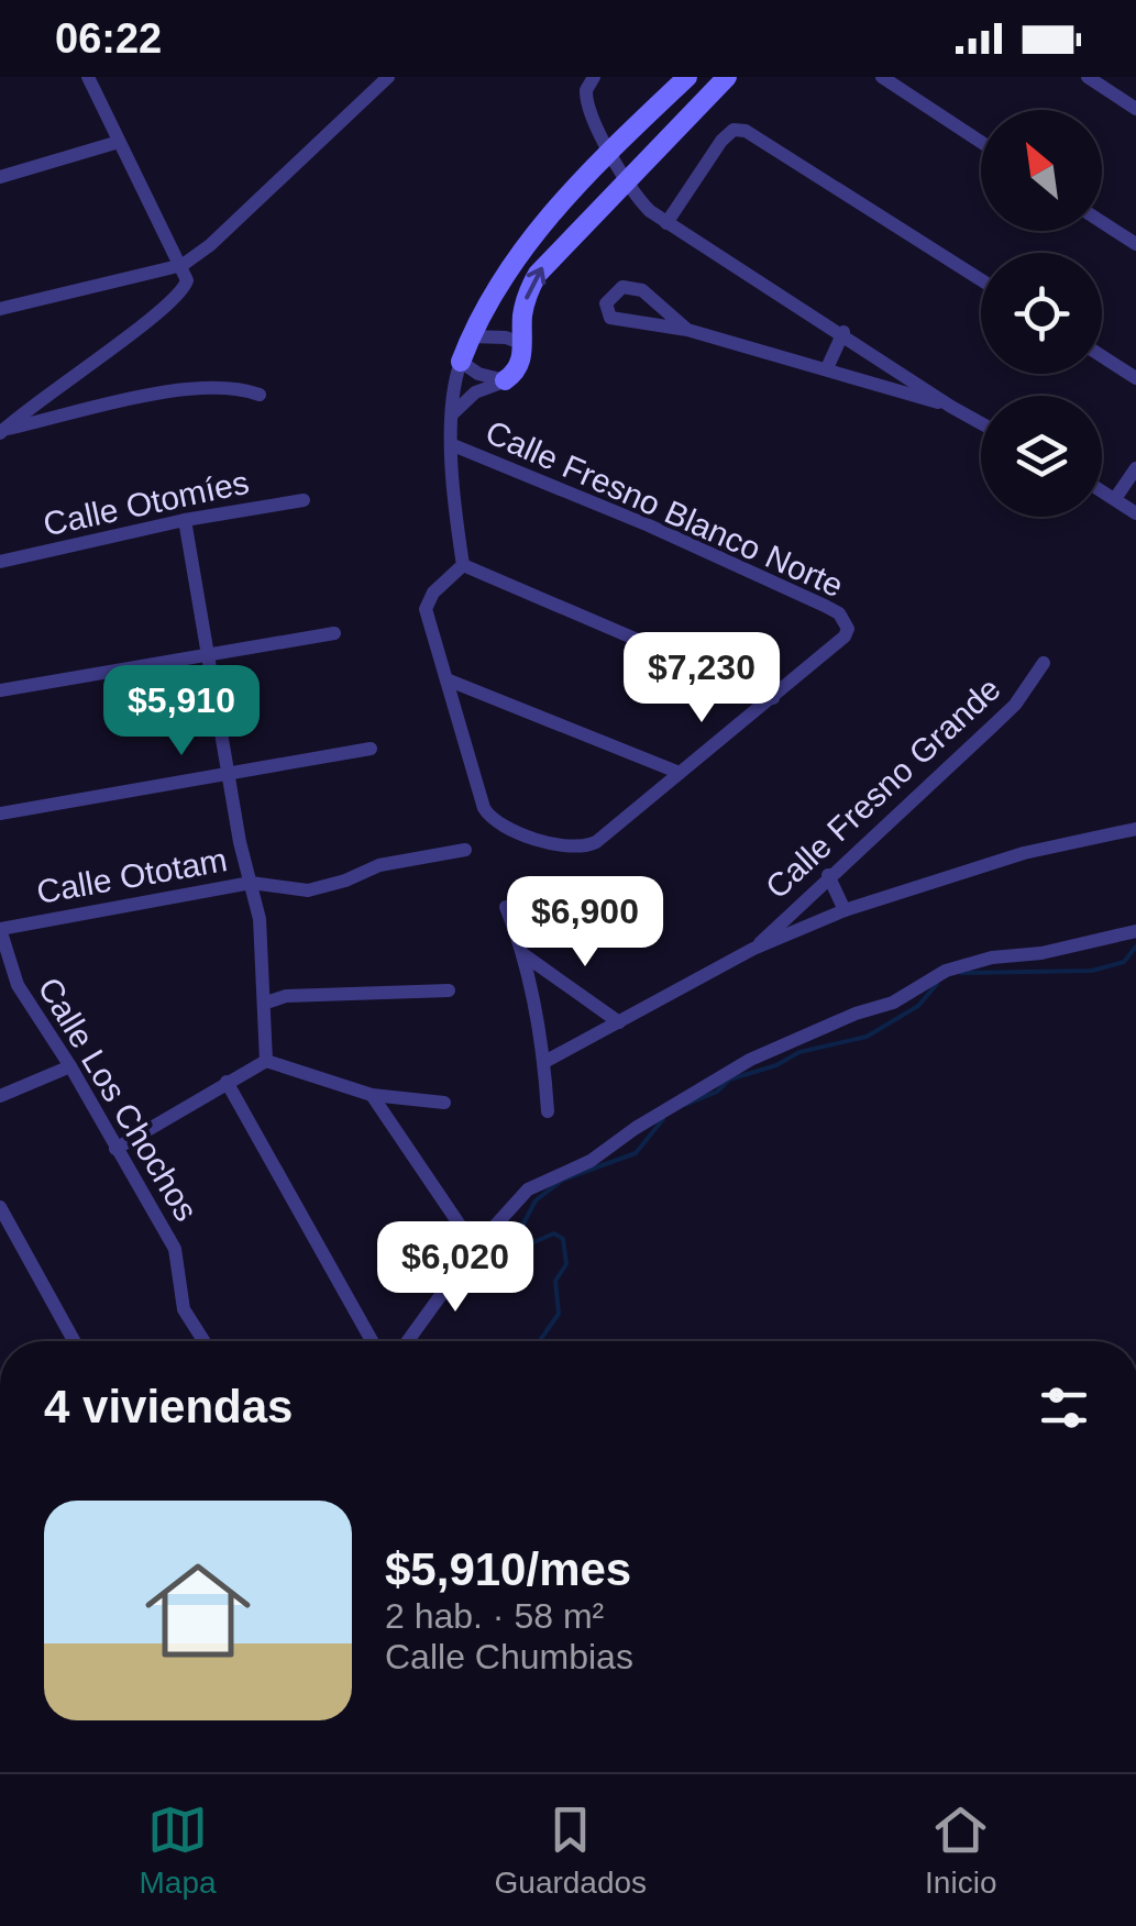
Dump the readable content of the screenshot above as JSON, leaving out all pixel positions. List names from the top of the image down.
{
  "streets": {
    "street": [
      "Calle Otomíes",
      "Calle Fresno Blanco Norte",
      "Calle Fresno Grande",
      "Calle Ototam",
      "Calle Los Chochos"
    ]
  },
  "crossings": [
    ["Calle Ototam", "Calle Los Chochos"]
  ],
  "north": "top left",
  "page": {
    "status": "06:22",
    "price": [
      "$7,230",
      "$5,910",
      "$6,900",
      "$6,020"
    ],
    "heading": "4 viviendas",
    "list": [
      {
        "name": "$5,910/mes",
        "note": "2 hab. · 58 m² · Calle Chumbias"
      }
    ],
    "tabs": ["Mapa", "Guardados", "Inicio"]
  }
}
